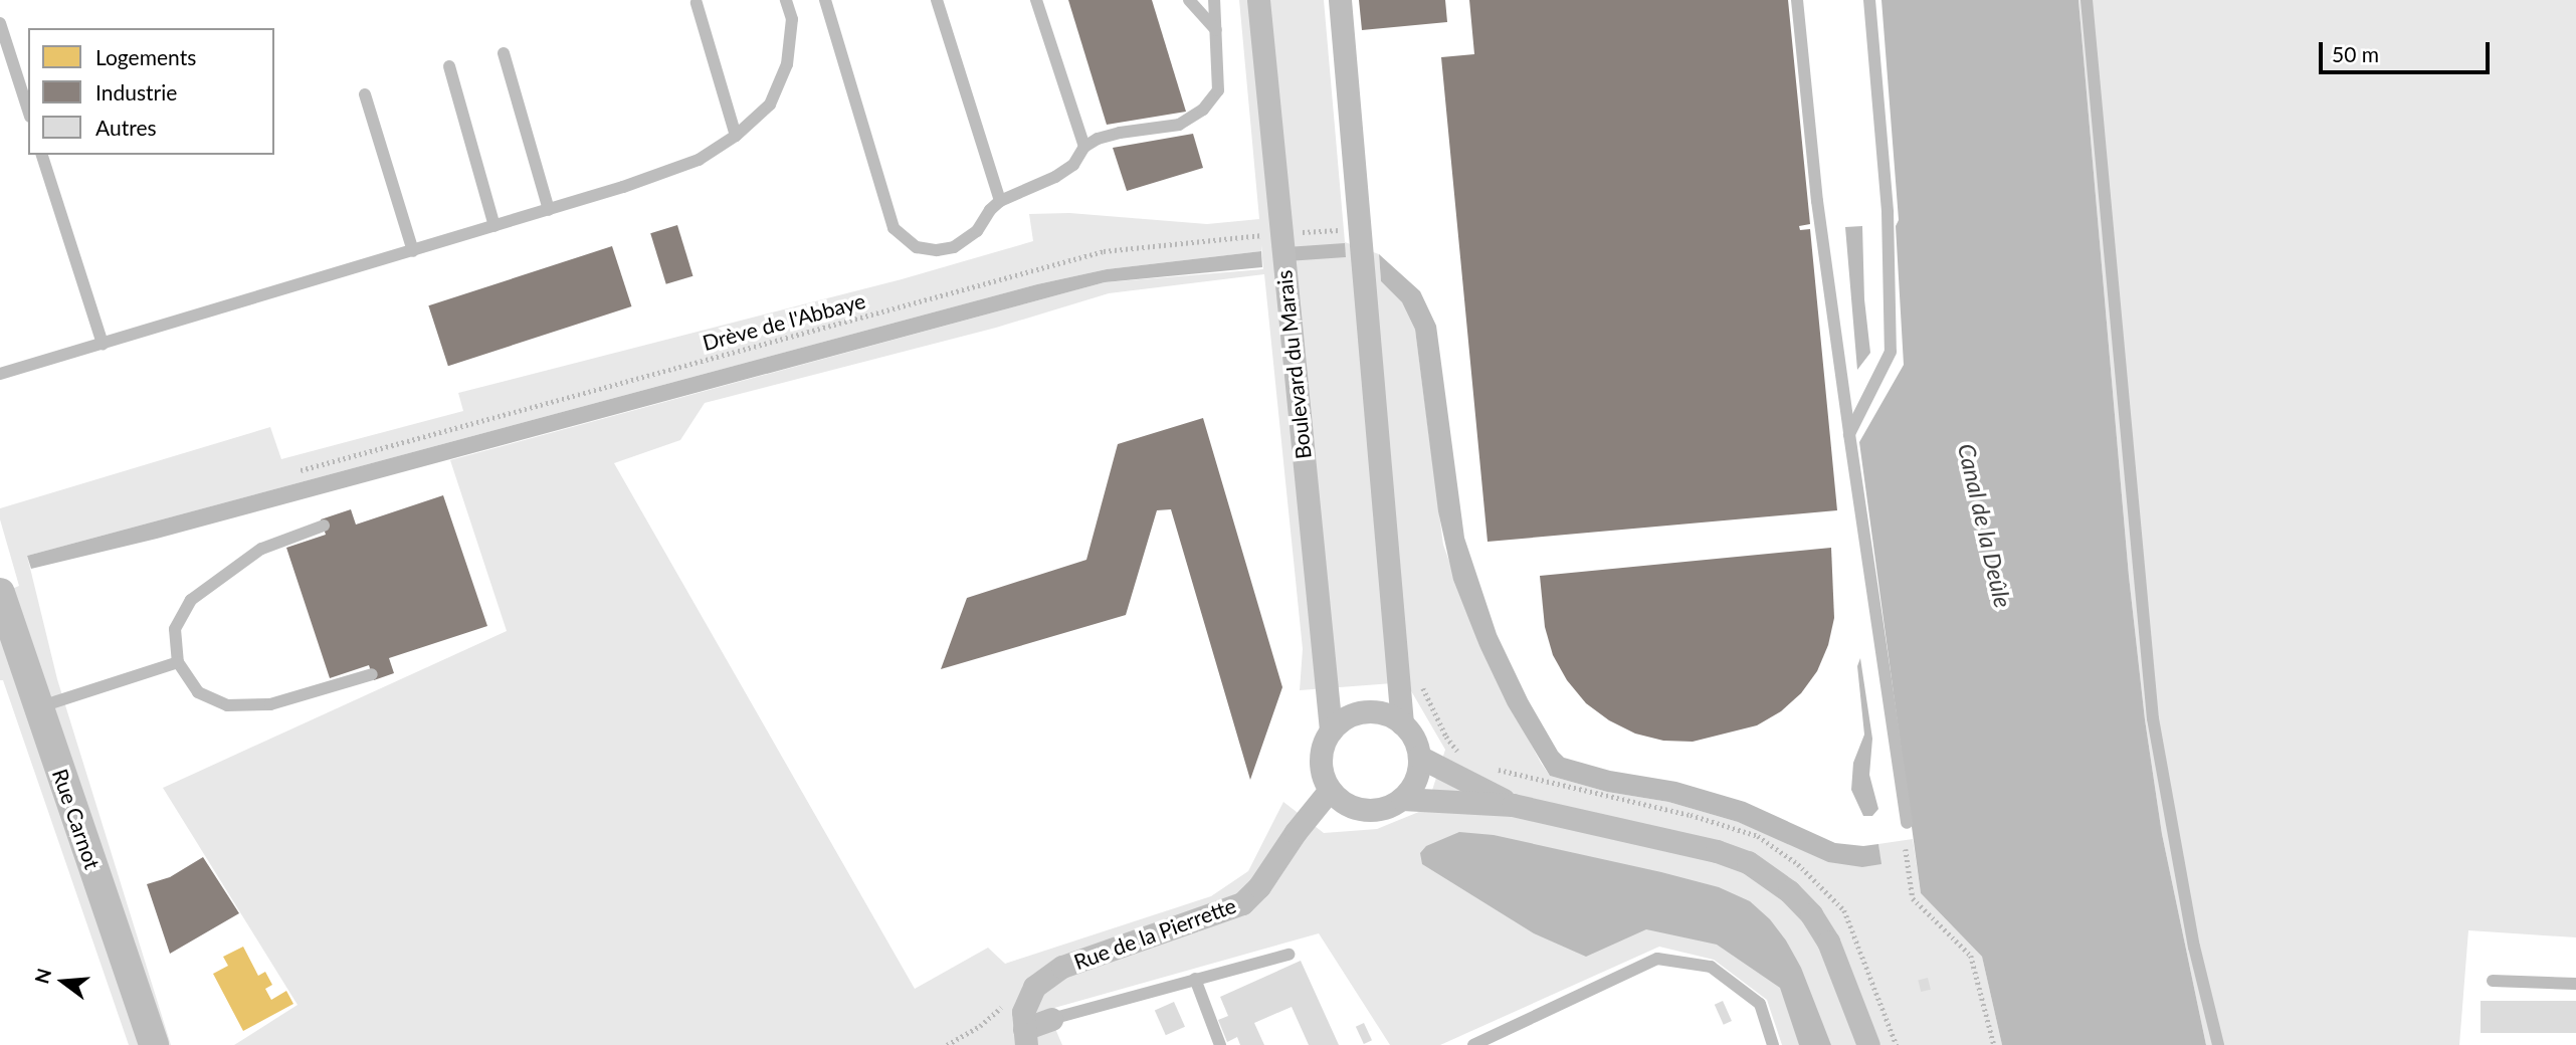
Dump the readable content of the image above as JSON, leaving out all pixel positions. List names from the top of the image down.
{
  "streets": {
    "street": ["Boulevard du Marais", "Rue Carnot", "Rue de la Pierrette"],
    "path": ["Drève de l'Abbaye"]
  },
  "crossings": [
    ["Drève de l'Abbaye", "Boulevard du Marais"],
    ["Boulevard du Marais", "Rue de la Pierrette"]
  ],
  "water": ["Canal de la Deûle"],
  "legend": ["Logements", "Industrie", "Autres"],
  "scale_bar": "50 m",
  "north": "left"
}
